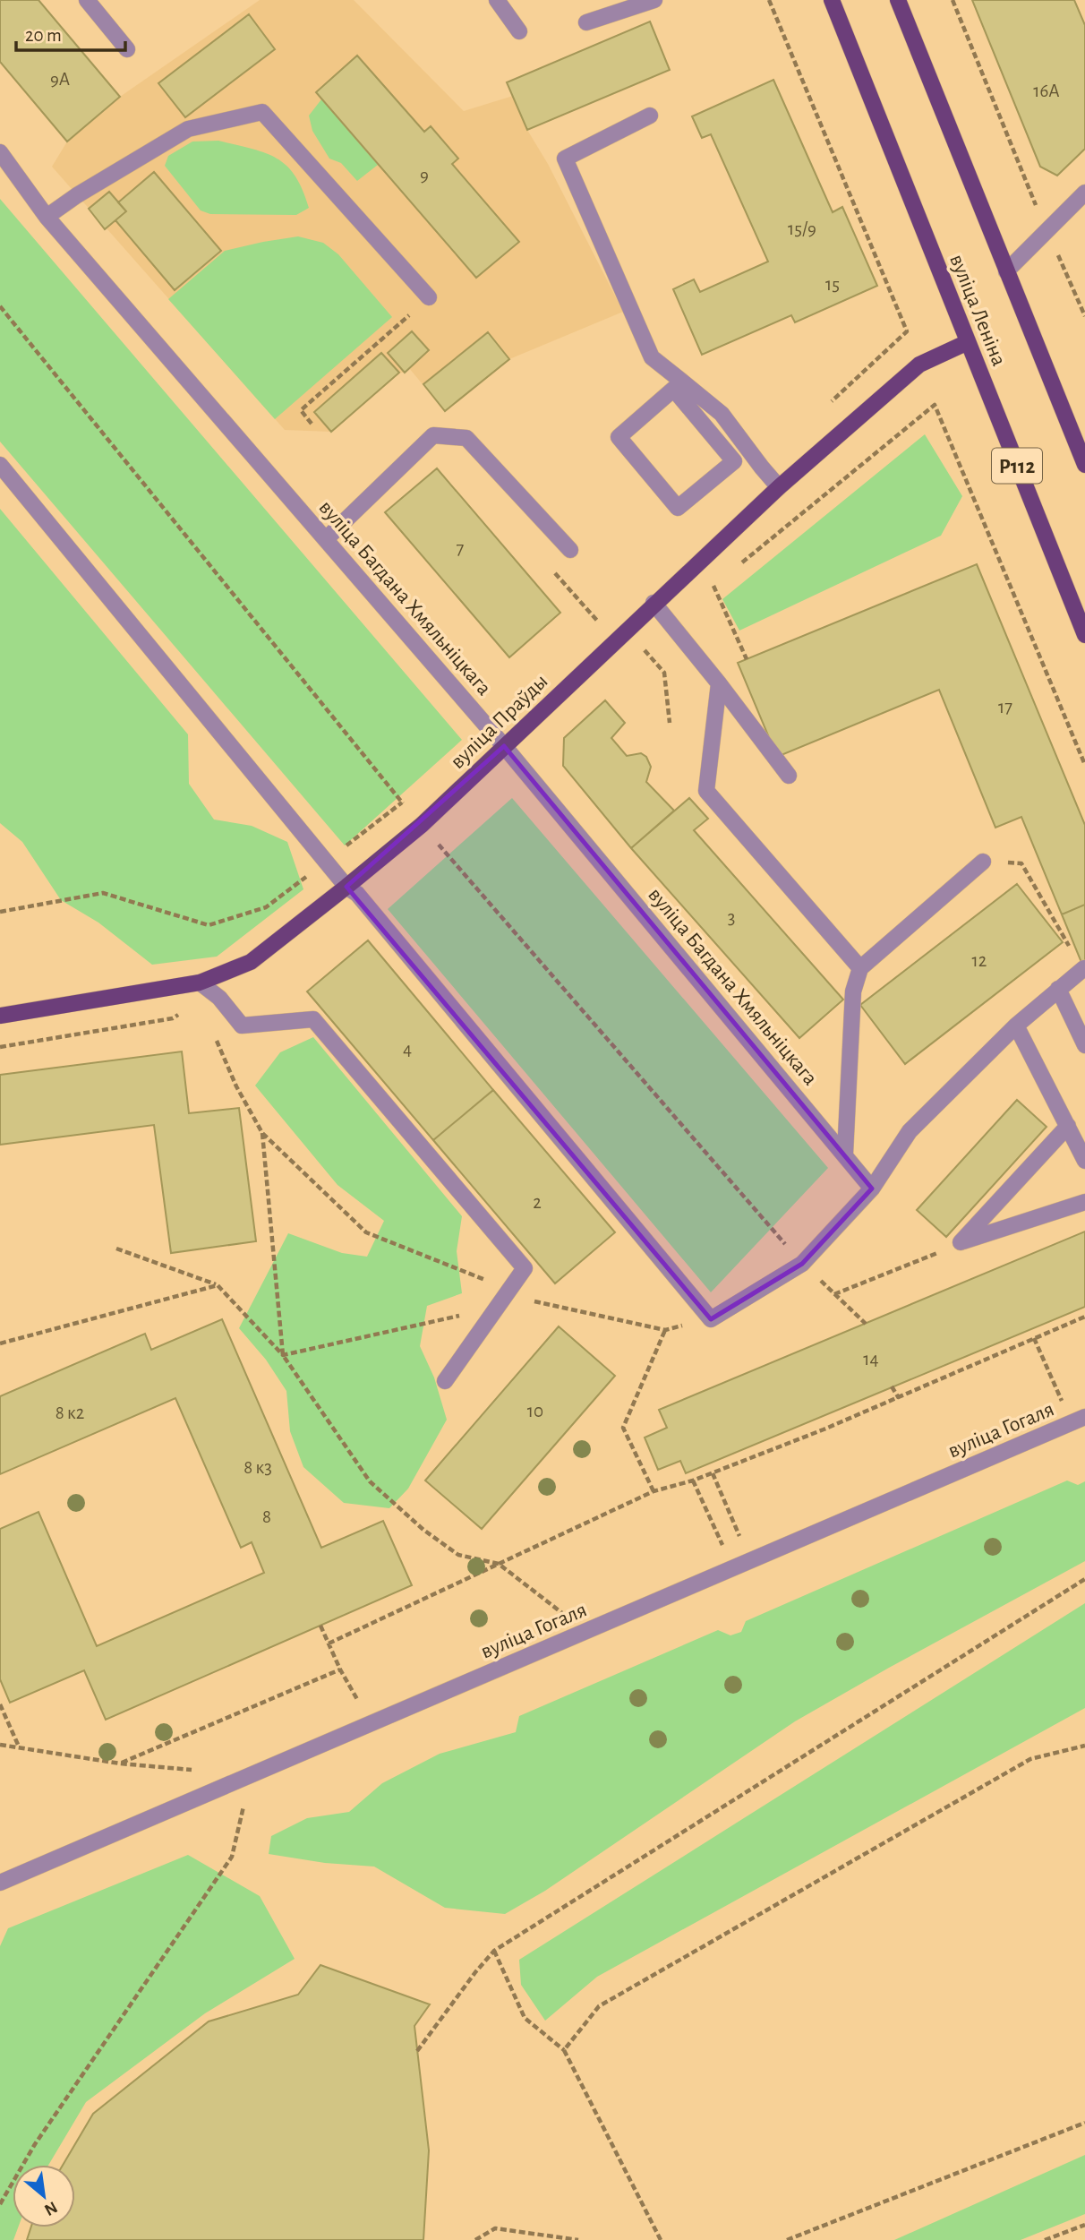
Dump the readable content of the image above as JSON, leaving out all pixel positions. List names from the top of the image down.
{
  "streets": {
    "main road": ["вуліца Леніна", "Р112", "вуліца Праўды"],
    "street": ["вуліца Багдана Хмяльніцкага", "вуліца Гогаля"]
  },
  "crossings": [
    ["вуліца Леніна", "вуліца Праўды"],
    ["вуліца Багдана Хмяльніцкага", "вуліца Праўды"]
  ],
  "house_numbers": [
    "9А",
    "16А",
    "9",
    "15/9",
    "15",
    "7",
    "17",
    "3",
    "12",
    "4",
    "2",
    "14",
    "10",
    "8 к2",
    "8 к3",
    "8"
  ],
  "scale_bar": "20 m",
  "north": "bottom right"
}
